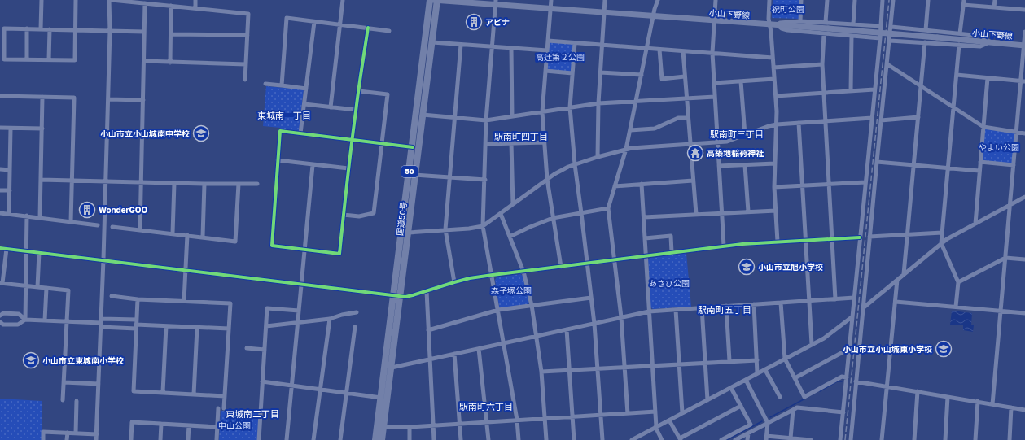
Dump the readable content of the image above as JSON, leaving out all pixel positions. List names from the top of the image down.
{
  "streets": {
    "highway": ["50", "国道50号"],
    "main road": ["小山下野線"]
  },
  "crossings": [
    ["小山下野線", "国道50号"]
  ],
  "districts": [
    "東城南一丁目",
    "駅南町三丁目",
    "駅南町四丁目",
    "駅南町五丁目",
    "駅南町六丁目",
    "東城南二丁目"
  ],
  "parks": [
    "祝町公園",
    "高辻第２公園",
    "やよい公園",
    "あさひ公園",
    "森子塚公園",
    "中山公園"
  ],
  "places": {
    "building": ["アピナ", "WonderGOO"],
    "school or university": [
      "小山市立小山城南中学校",
      "小山市立旭小学校",
      "小山市立小山城東小学校",
      "小山市立東城南小学校"
    ],
    "temple": ["高築地稲荷神社"]
  }
}
